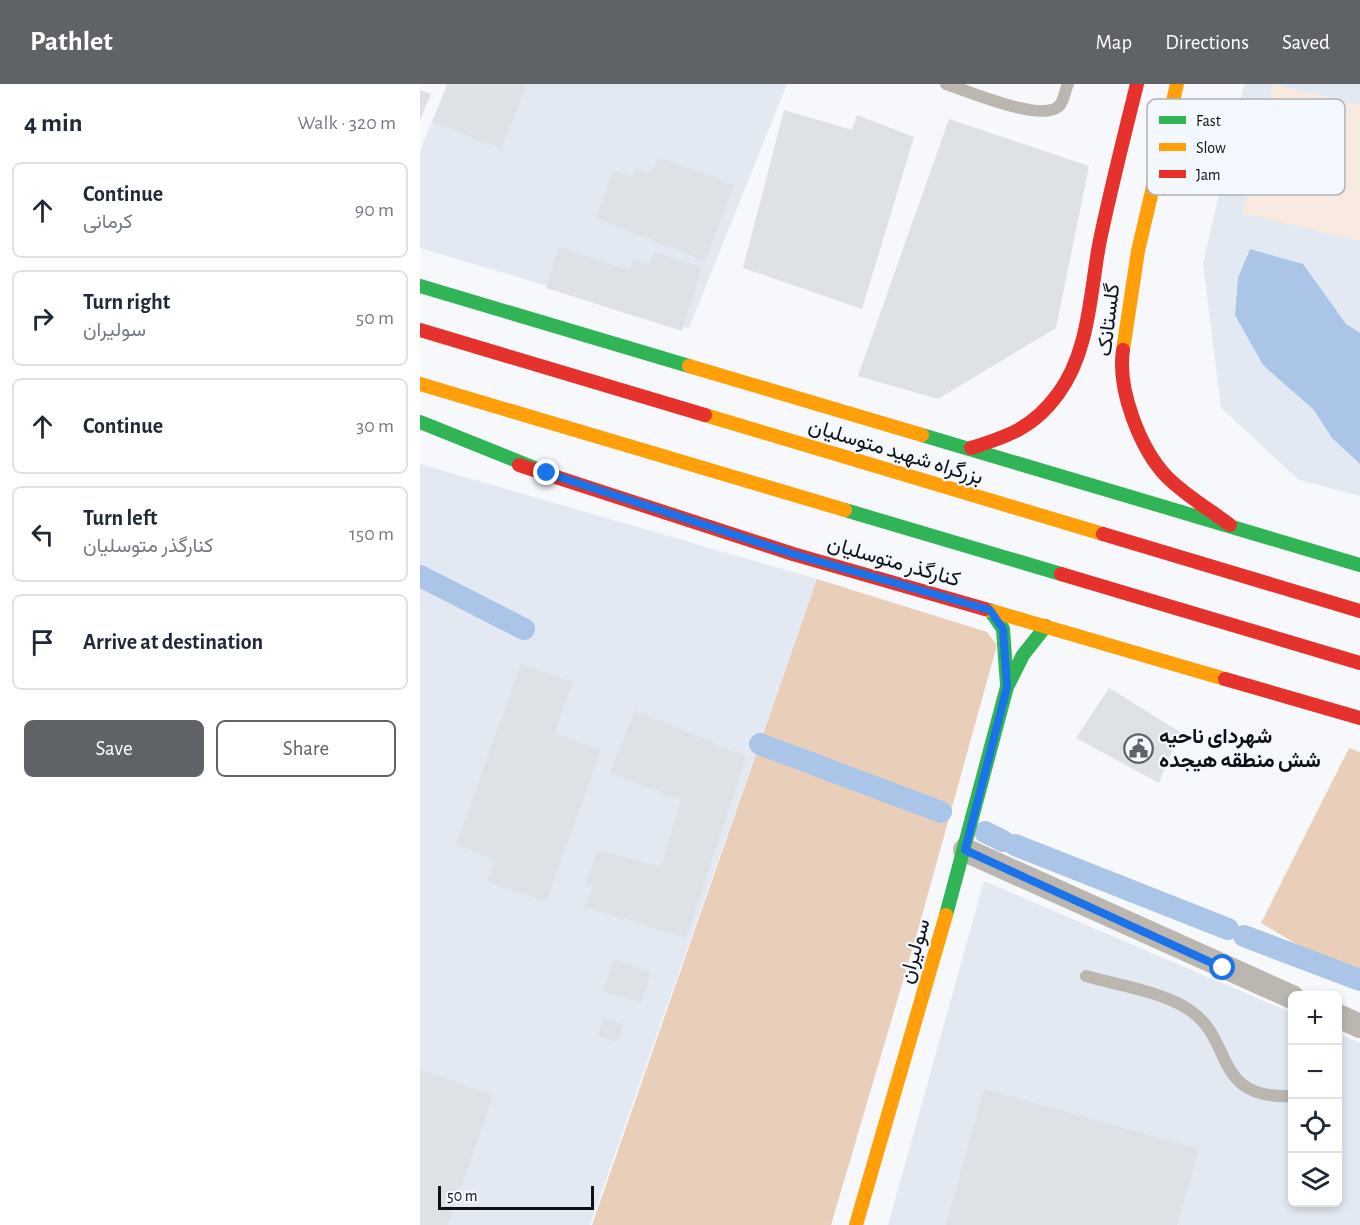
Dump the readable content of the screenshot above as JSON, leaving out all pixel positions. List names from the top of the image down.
{
  "streets": {
    "main road": [
      "گلستانک",
      "بزرگراه شهید متوسلیان",
      "کنارگذر متوسلیان",
      "سولیران"
    ]
  },
  "places": {
    "public building": ["شهردای ناحیه شش منطقه هیجده"]
  },
  "legend": ["Fast", "Slow", "Jam"],
  "scale_bar": "50 m",
  "page": {
    "header": "Pathlet",
    "nav": ["Map", "Directions", "Saved"],
    "heading": ["4 min", "Walk · 320 m"],
    "list": [
      ["Continue", "کرمانی", "90 m"],
      ["Turn right", "سولیران", "50 m"],
      ["Continue", "30 m"],
      ["Turn left", "کنارگذر متوسلیان", "150 m"],
      "Arrive at destination"
    ],
    "buttons": ["Save", "Share"],
    "map_buttons": ["+", "−"],
    "scale": "50 m"
  }
}
